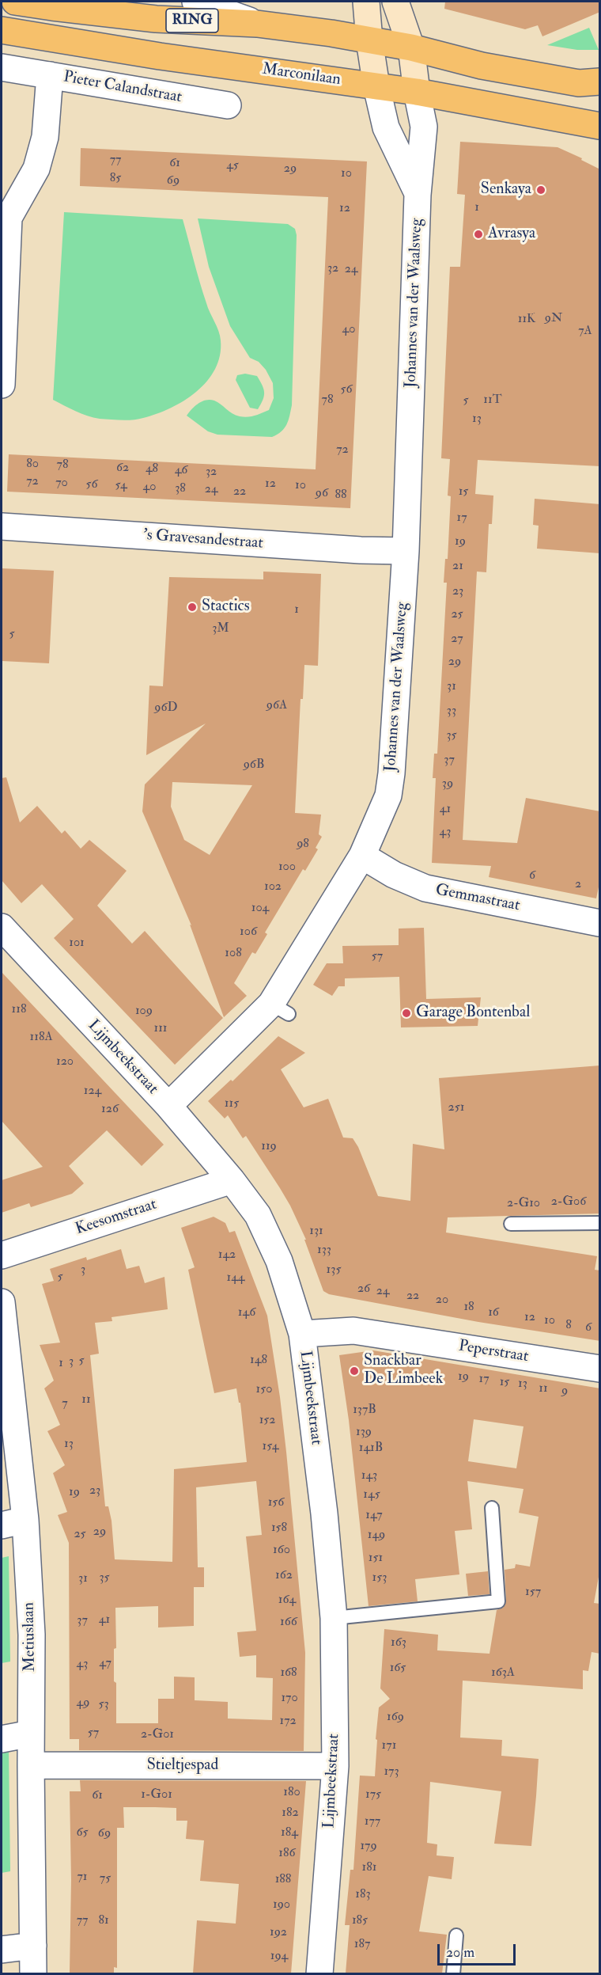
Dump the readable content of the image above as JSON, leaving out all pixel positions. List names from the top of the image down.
{
  "streets": {
    "main road": ["RING", "Marconilaan"],
    "street": [
      "Pieter Calandstraat",
      "Johannes van der Waalsweg",
      "'s Gravesandestraat",
      "Gemmastraat",
      "Lijmbeekstraat",
      "Keesomstraat",
      "Peperstraat",
      "Metiuslaan",
      "Stieltjespad"
    ]
  },
  "crossings": [
    ["Marconilaan", "Johannes van der Waalsweg"],
    ["Johannes van der Waalsweg", "'s Gravesandestraat"],
    ["Johannes van der Waalsweg", "Gemmastraat"],
    ["Johannes van der Waalsweg", "Lijmbeekstraat"],
    ["Lijmbeekstraat", "Keesomstraat"],
    ["Lijmbeekstraat", "Peperstraat"],
    ["Lijmbeekstraat", "Stieltjespad"],
    ["Metiuslaan", "Stieltjespad"]
  ],
  "places": [
    "Senkaya",
    "Avrasya",
    "Stactics",
    "Garage Bontenbal",
    "Snackbar De Limbeek"
  ],
  "house_numbers": [
    "77",
    "61",
    "45",
    "29",
    "10",
    "85",
    "69",
    "1",
    "12",
    "32",
    "24",
    "9N",
    "11K",
    "40",
    "7A",
    "56",
    "78",
    "11T",
    "5",
    "13",
    "72",
    "80",
    "78",
    "62",
    "48",
    "46",
    "32",
    "72",
    "70",
    "12",
    "56",
    "54",
    "10",
    "40",
    "38",
    "24",
    "22",
    "15",
    "96",
    "88",
    "17",
    "19",
    "21",
    "23",
    "1",
    "25",
    "3M",
    "5",
    "27",
    "29",
    "31",
    "96A",
    "96D",
    "33",
    "35",
    "37",
    "96B",
    "39",
    "41",
    "43",
    "98",
    "100",
    "6",
    "2",
    "102",
    "104",
    "106",
    "101",
    "108",
    "57",
    "118",
    "109",
    "111",
    "118A",
    "120",
    "124",
    "115",
    "251",
    "126",
    "119",
    "2-G06",
    "2-G10",
    "131",
    "133",
    "142",
    "3",
    "135",
    "5",
    "144",
    "26",
    "24",
    "22",
    "20",
    "18",
    "146",
    "16",
    "12",
    "10",
    "8",
    "6",
    "148",
    "5",
    "3",
    "1",
    "19",
    "17",
    "15",
    "13",
    "11",
    "150",
    "9",
    "11",
    "7",
    "137B",
    "152",
    "139",
    "13",
    "154",
    "141B",
    "143",
    "23",
    "19",
    "145",
    "156",
    "147",
    "158",
    "29",
    "25",
    "149",
    "160",
    "151",
    "162",
    "35",
    "153",
    "31",
    "157",
    "164",
    "41",
    "37",
    "166",
    "163",
    "47",
    "43",
    "165",
    "168",
    "163A",
    "170",
    "49",
    "53",
    "169",
    "172",
    "57",
    "2-G01",
    "171",
    "173",
    "180",
    "1-G01",
    "175",
    "61",
    "182",
    "177",
    "65",
    "184",
    "69",
    "179",
    "186",
    "181",
    "71",
    "75",
    "188",
    "183",
    "190",
    "77",
    "81",
    "185",
    "192",
    "187",
    "194"
  ],
  "scale_bar": "20 m"
}
